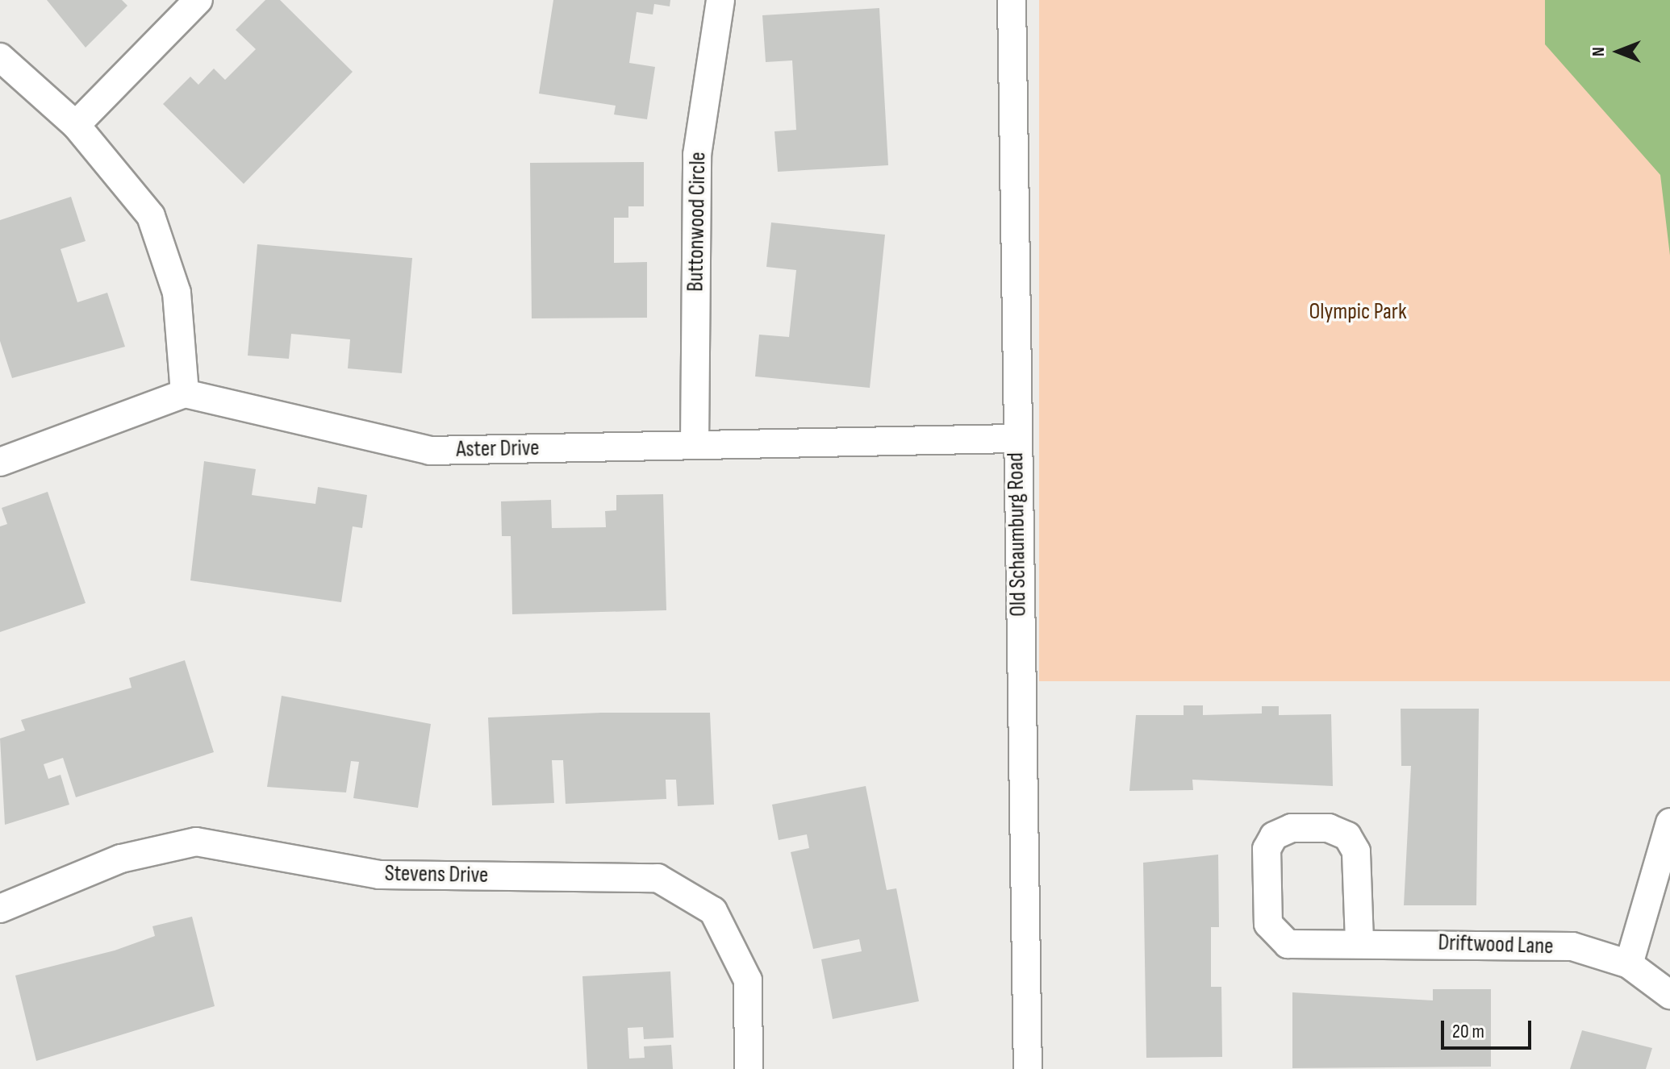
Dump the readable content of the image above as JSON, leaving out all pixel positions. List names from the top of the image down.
{
  "streets": {
    "street": [
      "Buttonwood Circle",
      "Aster Drive",
      "Old Schaumburg Road",
      "Stevens Drive",
      "Driftwood Lane"
    ]
  },
  "crossings": [
    ["Buttonwood Circle", "Aster Drive"],
    ["Aster Drive", "Old Schaumburg Road"]
  ],
  "parks": ["Olympic Park"],
  "scale_bar": "20 m",
  "north": "left"
}
